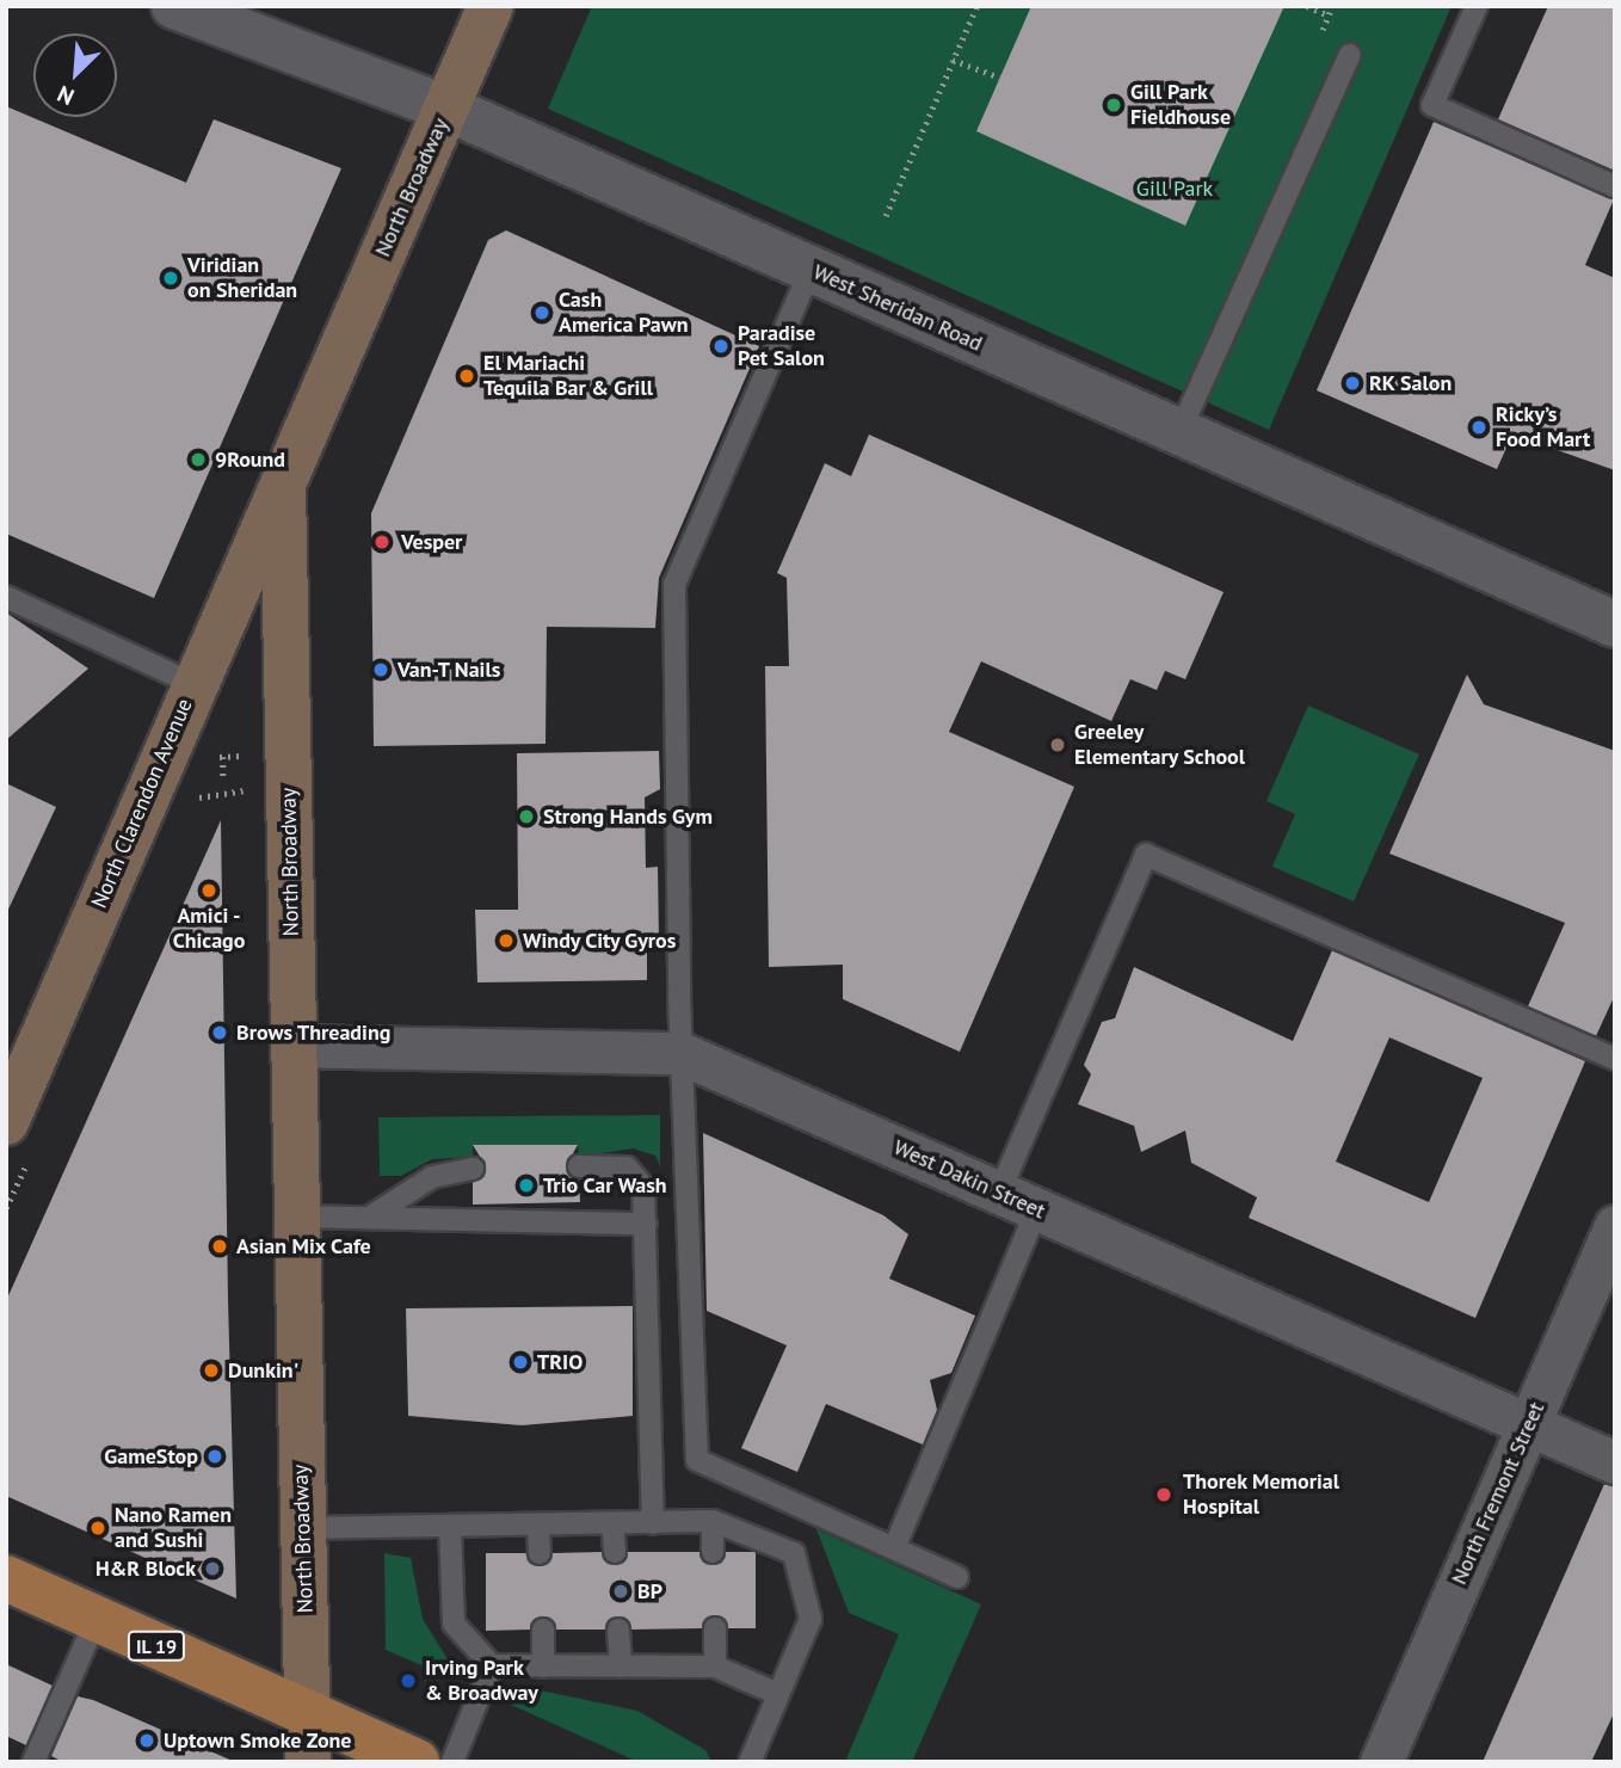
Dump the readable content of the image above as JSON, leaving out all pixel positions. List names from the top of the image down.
{
  "streets": {
    "main road": ["North Broadway", "North Clarendon Avenue", "IL 19"],
    "street": ["West Sheridan Road", "West Dakin Street", "North Fremont Street"]
  },
  "crossings": [
    ["North Broadway", "West Sheridan Road"],
    ["North Broadway", "North Clarendon Avenue"],
    ["North Broadway", "West Dakin Street"],
    ["North Broadway", "IL 19"],
    ["West Dakin Street", "North Fremont Street"]
  ],
  "parks": ["Gill Park"],
  "places": [
    "Gill Park Fieldhouse",
    "Viridian on Sheridan",
    "Cash America Pawn",
    "Paradise Pet Salon",
    "El Mariachi Tequila Bar & Grill",
    "RK Salon",
    "Ricky’s Food Mart",
    "9Round",
    "Vesper",
    "Van-T Nails",
    "Greeley Elementary School",
    "Strong Hands Gym",
    "Amici - Chicago",
    "Windy City Gyros",
    "Brows Threading",
    "Trio Car Wash",
    "Asian Mix Cafe",
    "TRIO",
    "Dunkin'",
    "GameStop",
    "Thorek Memorial Hospital",
    "Nano Ramen and Sushi",
    "H&R Block",
    "BP",
    "Irving Park & Broadway",
    "Uptown Smoke Zone"
  ],
  "north": "bottom left"
}
